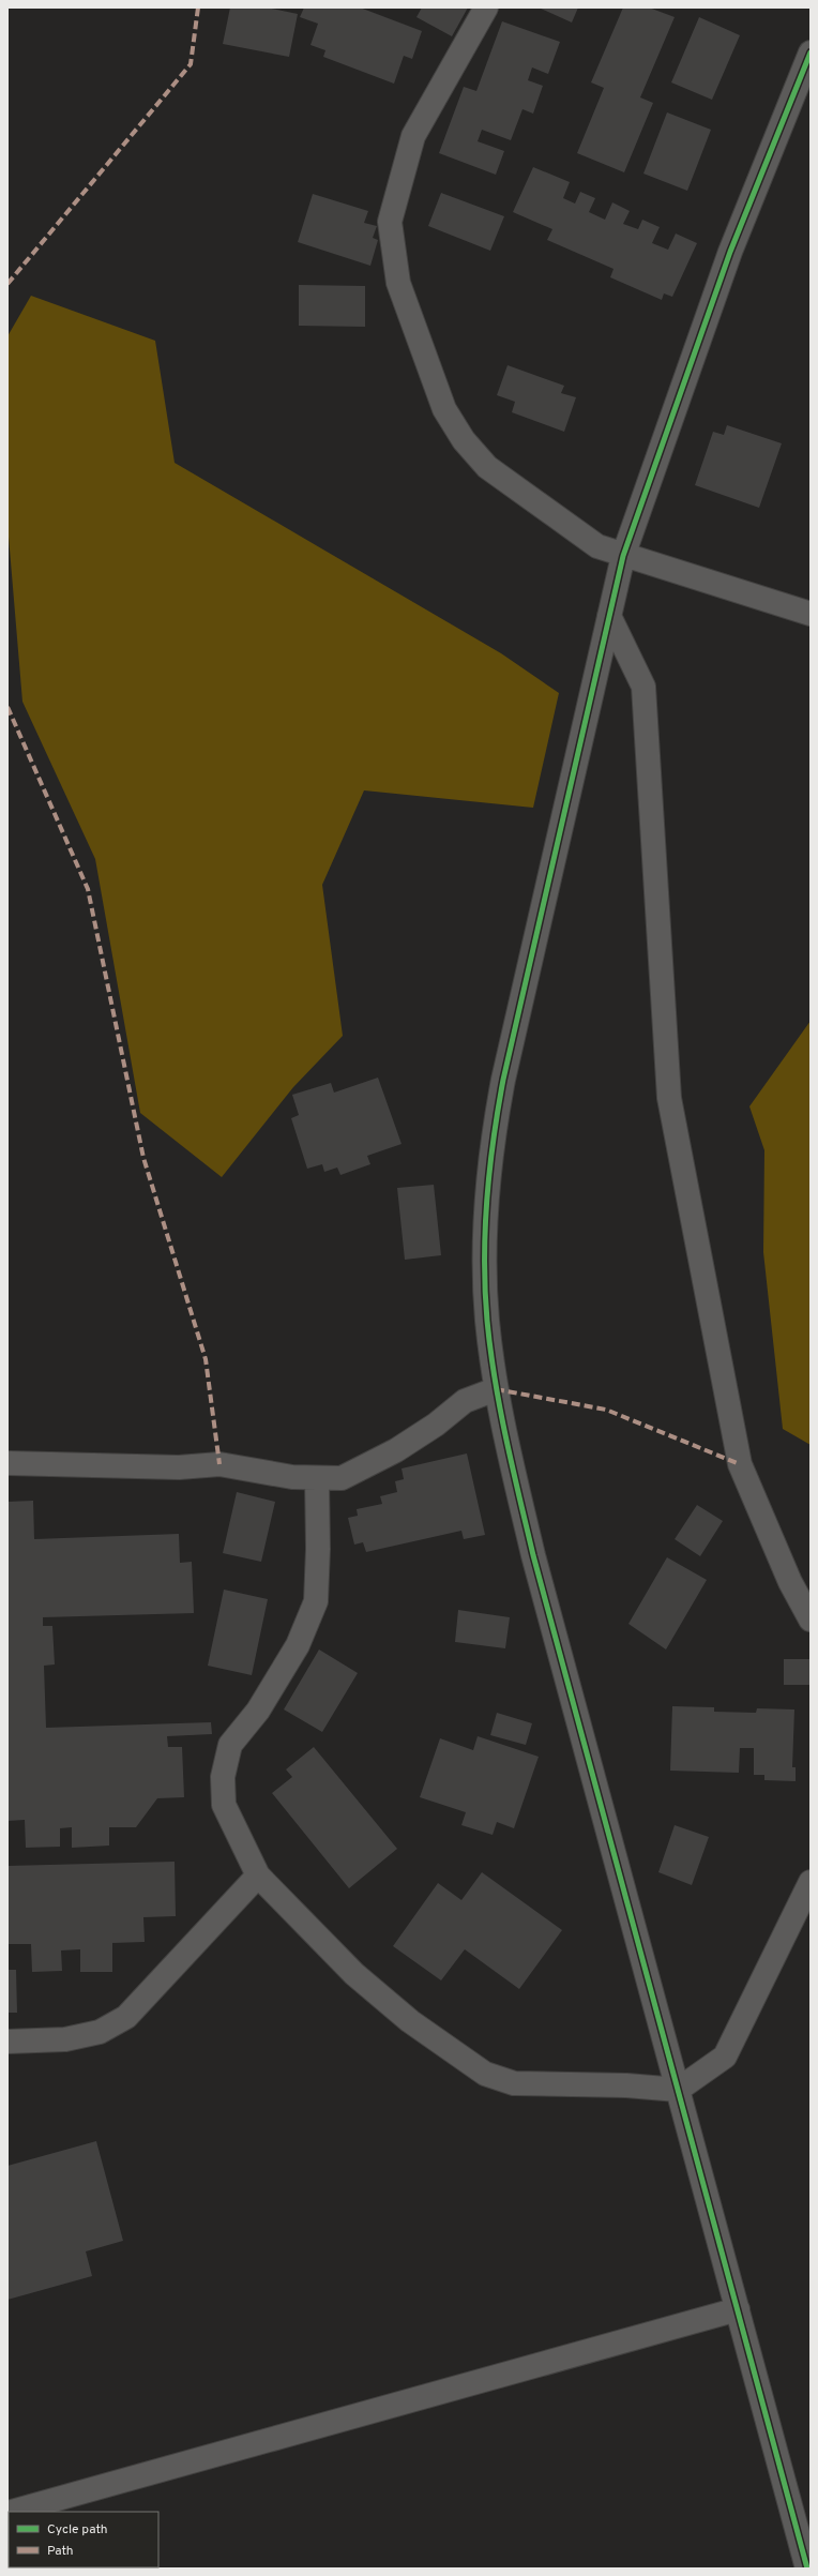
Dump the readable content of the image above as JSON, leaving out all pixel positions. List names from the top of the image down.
{
  "legend": ["Cycle path", "Path"]
}
